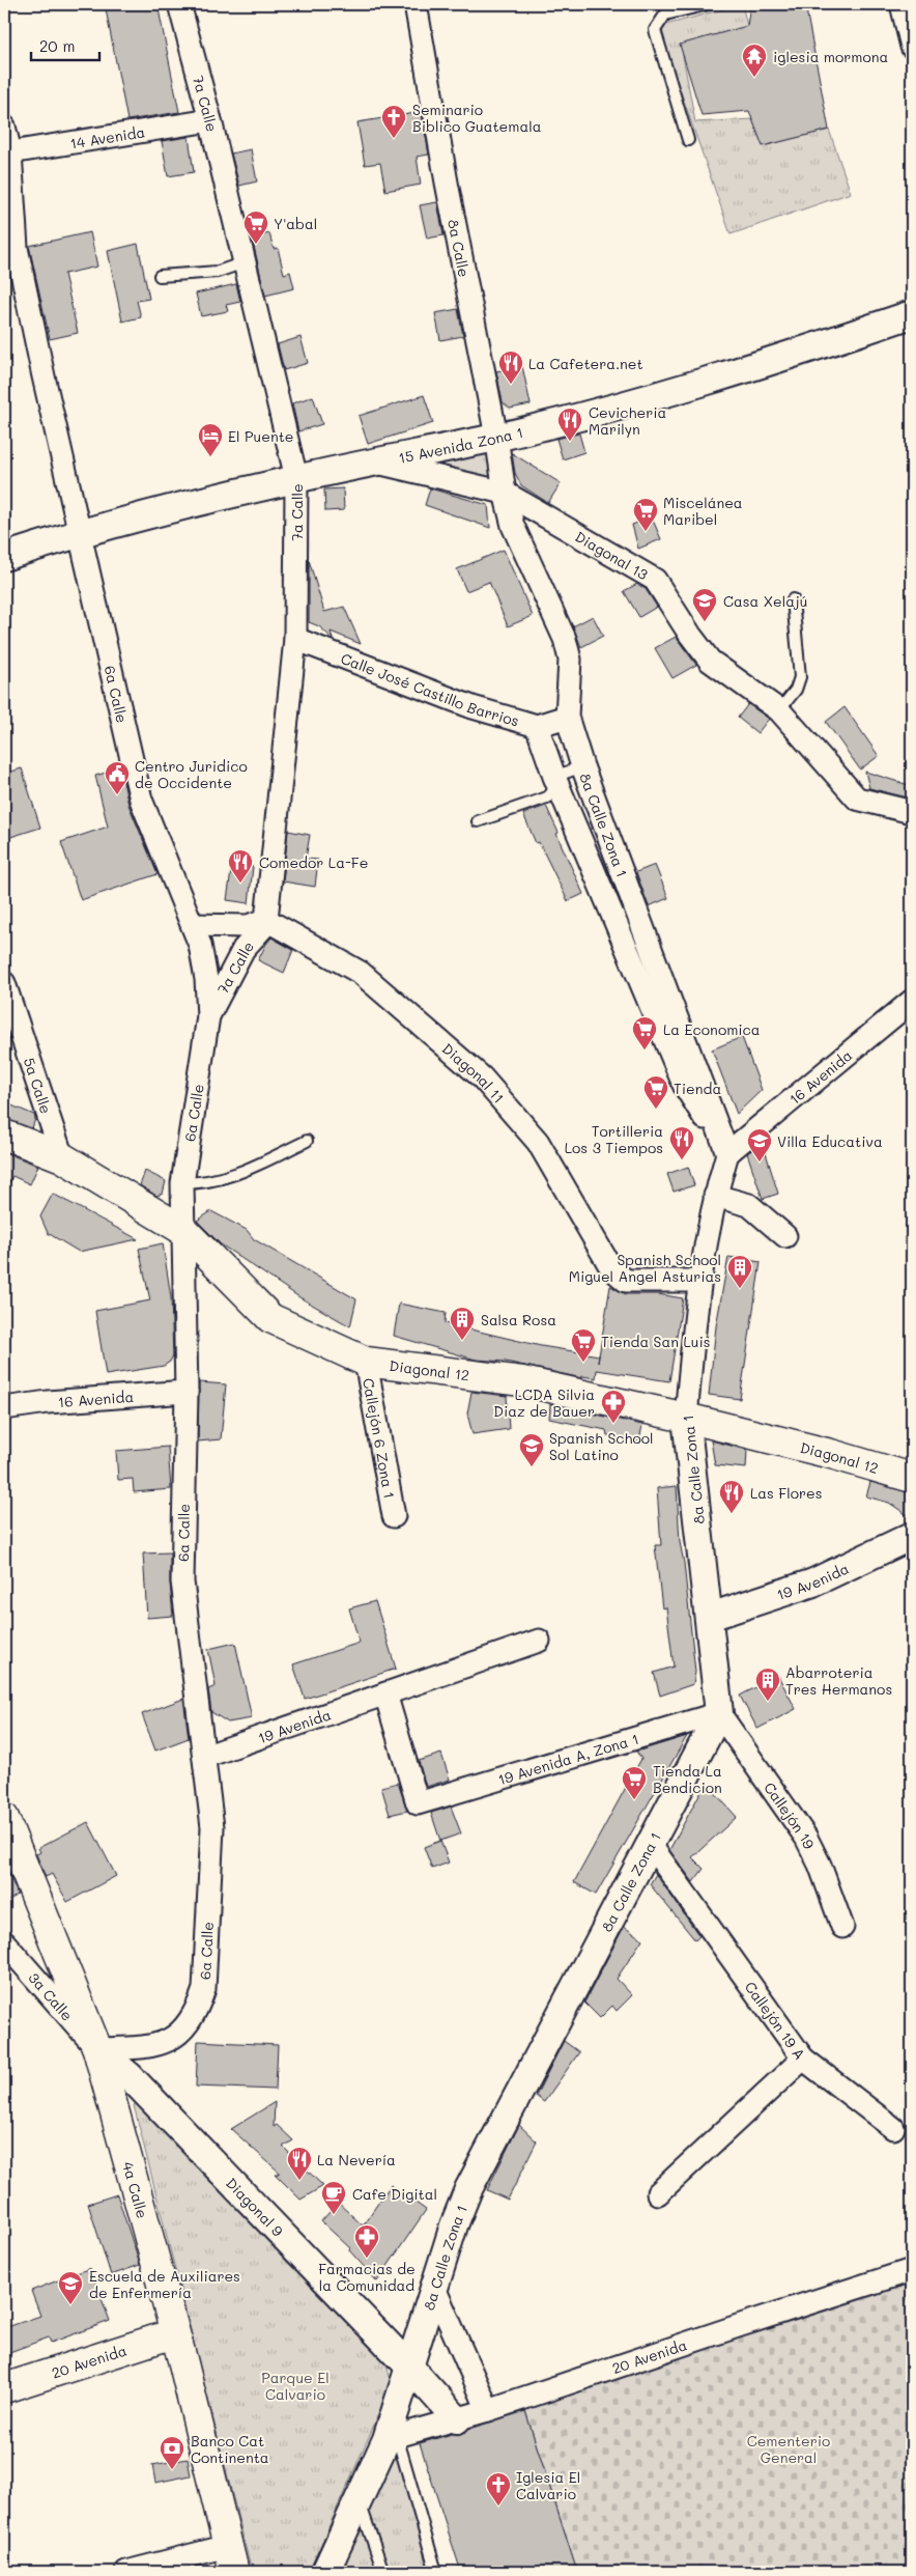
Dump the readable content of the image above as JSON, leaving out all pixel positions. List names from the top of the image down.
{
  "streets": {
    "main road": ["Diagonal 12", "4a Calle", "20 Avenida"],
    "street": [
      "7a Calle",
      "14 Avenida",
      "8a Calle",
      "15 Avenida Zona 1",
      "Diagonal 13",
      "Calle José Castillo Barrios",
      "6a Calle",
      "8a Calle Zona 1",
      "Diagonal 11",
      "16 Avenida",
      "5a Calle",
      "Callejón 6 Zona 1",
      "19 Avenida",
      "19 Avenida A, Zona 1",
      "Callejón 19",
      "3a Calle",
      "Callejón 19 A",
      "Diagonal 9"
    ]
  },
  "crossings": [
    ["7a Calle", "14 Avenida"],
    ["7a Calle", "15 Avenida Zona 1"],
    ["7a Calle", "Calle José Castillo Barrios"],
    ["7a Calle", "6a Calle"],
    ["7a Calle", "Diagonal 11"],
    ["14 Avenida", "6a Calle"],
    ["8a Calle", "15 Avenida Zona 1"],
    ["8a Calle", "Diagonal 13"],
    ["8a Calle", "8a Calle Zona 1"],
    ["15 Avenida Zona 1", "Diagonal 13"],
    ["15 Avenida Zona 1", "6a Calle"],
    ["Diagonal 13", "8a Calle Zona 1"],
    ["Calle José Castillo Barrios", "8a Calle Zona 1"],
    ["6a Calle", "16 Avenida"],
    ["6a Calle", "Diagonal 12"],
    ["6a Calle", "19 Avenida"],
    ["6a Calle", "3a Calle"],
    ["6a Calle", "4a Calle"],
    ["6a Calle", "Diagonal 9"],
    ["8a Calle Zona 1", "Diagonal 11"],
    ["8a Calle Zona 1", "16 Avenida"],
    ["8a Calle Zona 1", "Diagonal 12"],
    ["8a Calle Zona 1", "19 Avenida"],
    ["8a Calle Zona 1", "19 Avenida A, Zona 1"],
    ["8a Calle Zona 1", "Callejón 19"],
    ["8a Calle Zona 1", "Callejón 19 A"],
    ["8a Calle Zona 1", "Diagonal 9"],
    ["8a Calle Zona 1", "20 Avenida"],
    ["5a Calle", "Diagonal 12"],
    ["Diagonal 12", "Callejón 6 Zona 1"],
    ["19 Avenida", "19 Avenida A, Zona 1"],
    ["19 Avenida A, Zona 1", "Callejón 19"],
    ["3a Calle", "4a Calle"],
    ["3a Calle", "Diagonal 9"],
    ["4a Calle", "Diagonal 9"],
    ["4a Calle", "20 Avenida"],
    ["Diagonal 9", "20 Avenida"]
  ],
  "parks": ["Parque El Calvario", "Cementerio General"],
  "places": {
    "temple": ["iglesia mormona"],
    "church": ["Seminario Biblico Guatemala", "Iglesia El Calvario"],
    "supermarket": [
      "Y'abal",
      "Miscelánea Maribel",
      "La Economica",
      "Tienda",
      "Tienda San Luis",
      "Tienda La Bendicion"
    ],
    "restaurant": [
      "La Cafetera.net",
      "Cevicheria Marilyn",
      "Comedor La-Fe",
      "Tortilleria Los 3 Tiempos",
      "Las Flores",
      "La Nevería"
    ],
    "hotel": ["El Puente"],
    "school or university": [
      "Casa Xelajú",
      "Villa Educativa",
      "Spanish School Sol Latino",
      "Escuela de Auxiliares de Enfermería"
    ],
    "public building": ["Centro Juridico de Occidente"],
    "building": ["Spanish School Miguel Angel Asturias", "Salsa Rosa", "Abarroteria Tres Hermanos"],
    "pharmacy": ["LCDA Silvia Diaz de Bauer", "Farmacias de la Comunidad"],
    "cafe": ["Cafe Digital"],
    "bank": ["Banco Cat Continenta"]
  },
  "scale_bar": "20 m"
}
